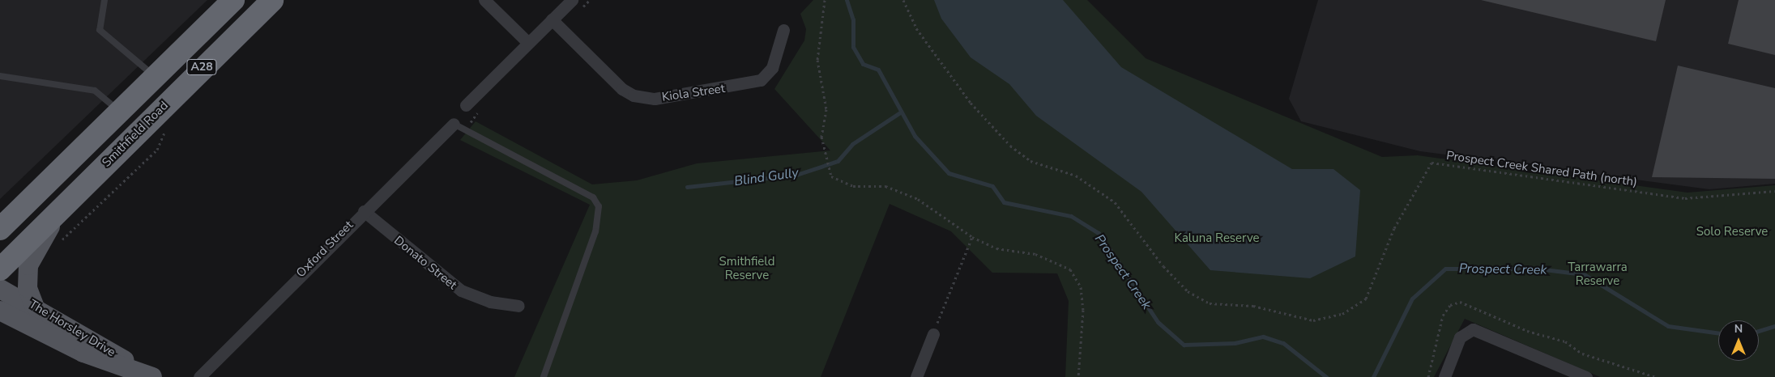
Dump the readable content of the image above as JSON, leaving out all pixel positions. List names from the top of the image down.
{
  "streets": {
    "highway": ["A28", "Smithfield Road"],
    "main road": ["The Horsley Drive"],
    "street": ["Kiola Street", "Oxford Street", "Donato Street"],
    "path": ["Prospect Creek Shared Path (north)"]
  },
  "crossings": [
    ["Oxford Street", "Donato Street"]
  ],
  "water": ["Blind Gully", "Prospect Creek"],
  "parks": [
    "Solo Reserve",
    "Kaluna Reserve",
    "Smithfield Reserve",
    "Tarrawarra Reserve"
  ],
  "north": "top"
}
